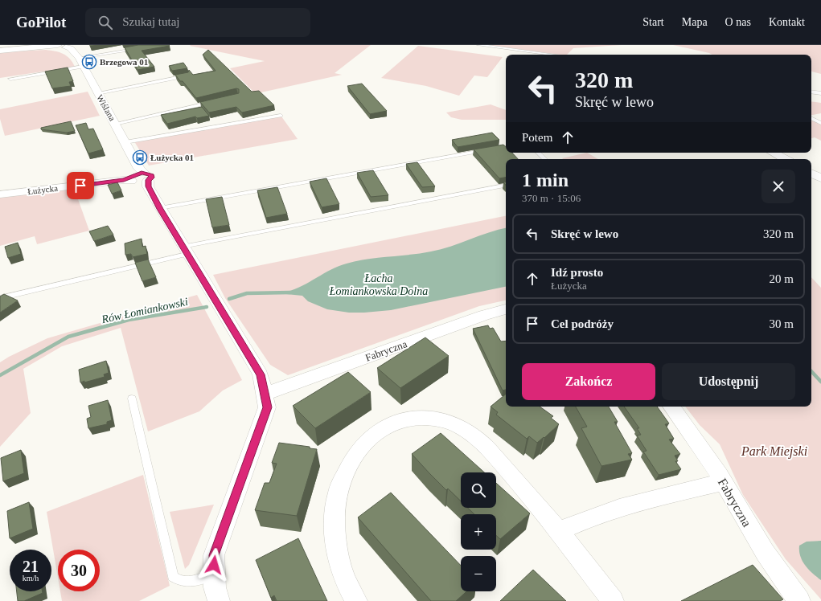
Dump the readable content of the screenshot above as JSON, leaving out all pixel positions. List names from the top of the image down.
{
  "streets": {
    "street": ["Wiślana", "Łużycka", "Fabryczna"]
  },
  "crossings": [
    ["Wiślana", "Łużycka"],
    ["Wiślana", "Fabryczna"]
  ],
  "water": ["Łacha Łomiankowska Dolna", "Rów Łomiankowski"],
  "parks": ["Park Miejski"],
  "places": {
    "bus stop": ["Brzegowa 01", "Łużycka 01"]
  },
  "page": {
    "header": "GoPilot",
    "search": "Szukaj tutaj",
    "nav": [
      "Start",
      "Mapa",
      "O nas",
      "Kontakt"
    ],
    "turn": ["320 m", "Skręć w lewo"],
    "then": "Potem",
    "heading": ["1 min", "370 m · 15:06"],
    "list": [
      {
        "name": "Skręć w lewo",
        "value": "320 m"
      },
      {
        "name": "Idź prosto",
        "note": "Łużycka",
        "value": "20 m"
      },
      {
        "name": "Cel podróży",
        "value": "30 m"
      }
    ],
    "buttons": ["Zakończ", "Udostępnij"],
    "map_buttons": ["+", "−"],
    "speed": "21 km/h",
    "limit": "30"
  }
}
